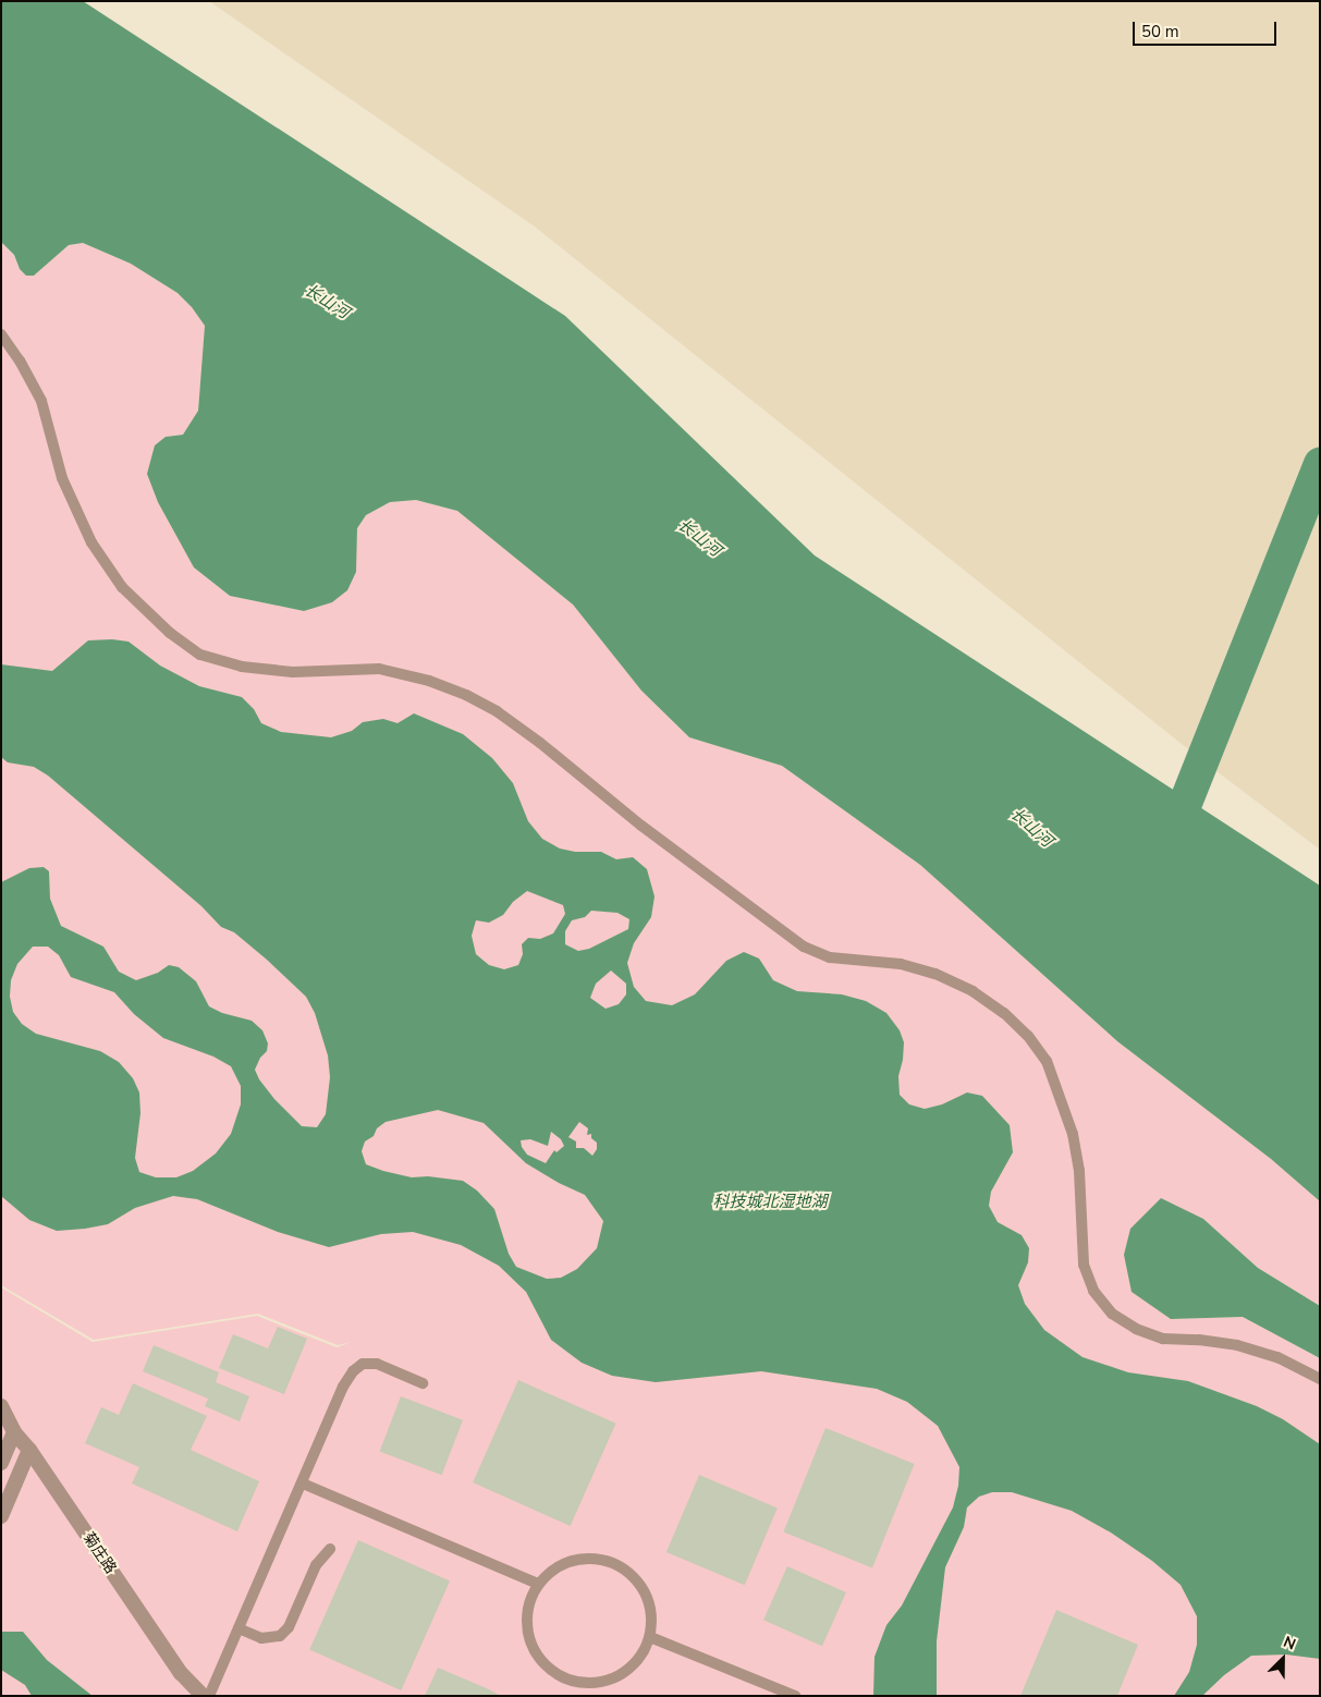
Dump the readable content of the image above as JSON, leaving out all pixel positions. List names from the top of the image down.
{
  "streets": {
    "street": ["菊庄路"]
  },
  "water": ["长山河", "科技城北湿地湖"],
  "scale_bar": "50 m",
  "north": "top right"
}
